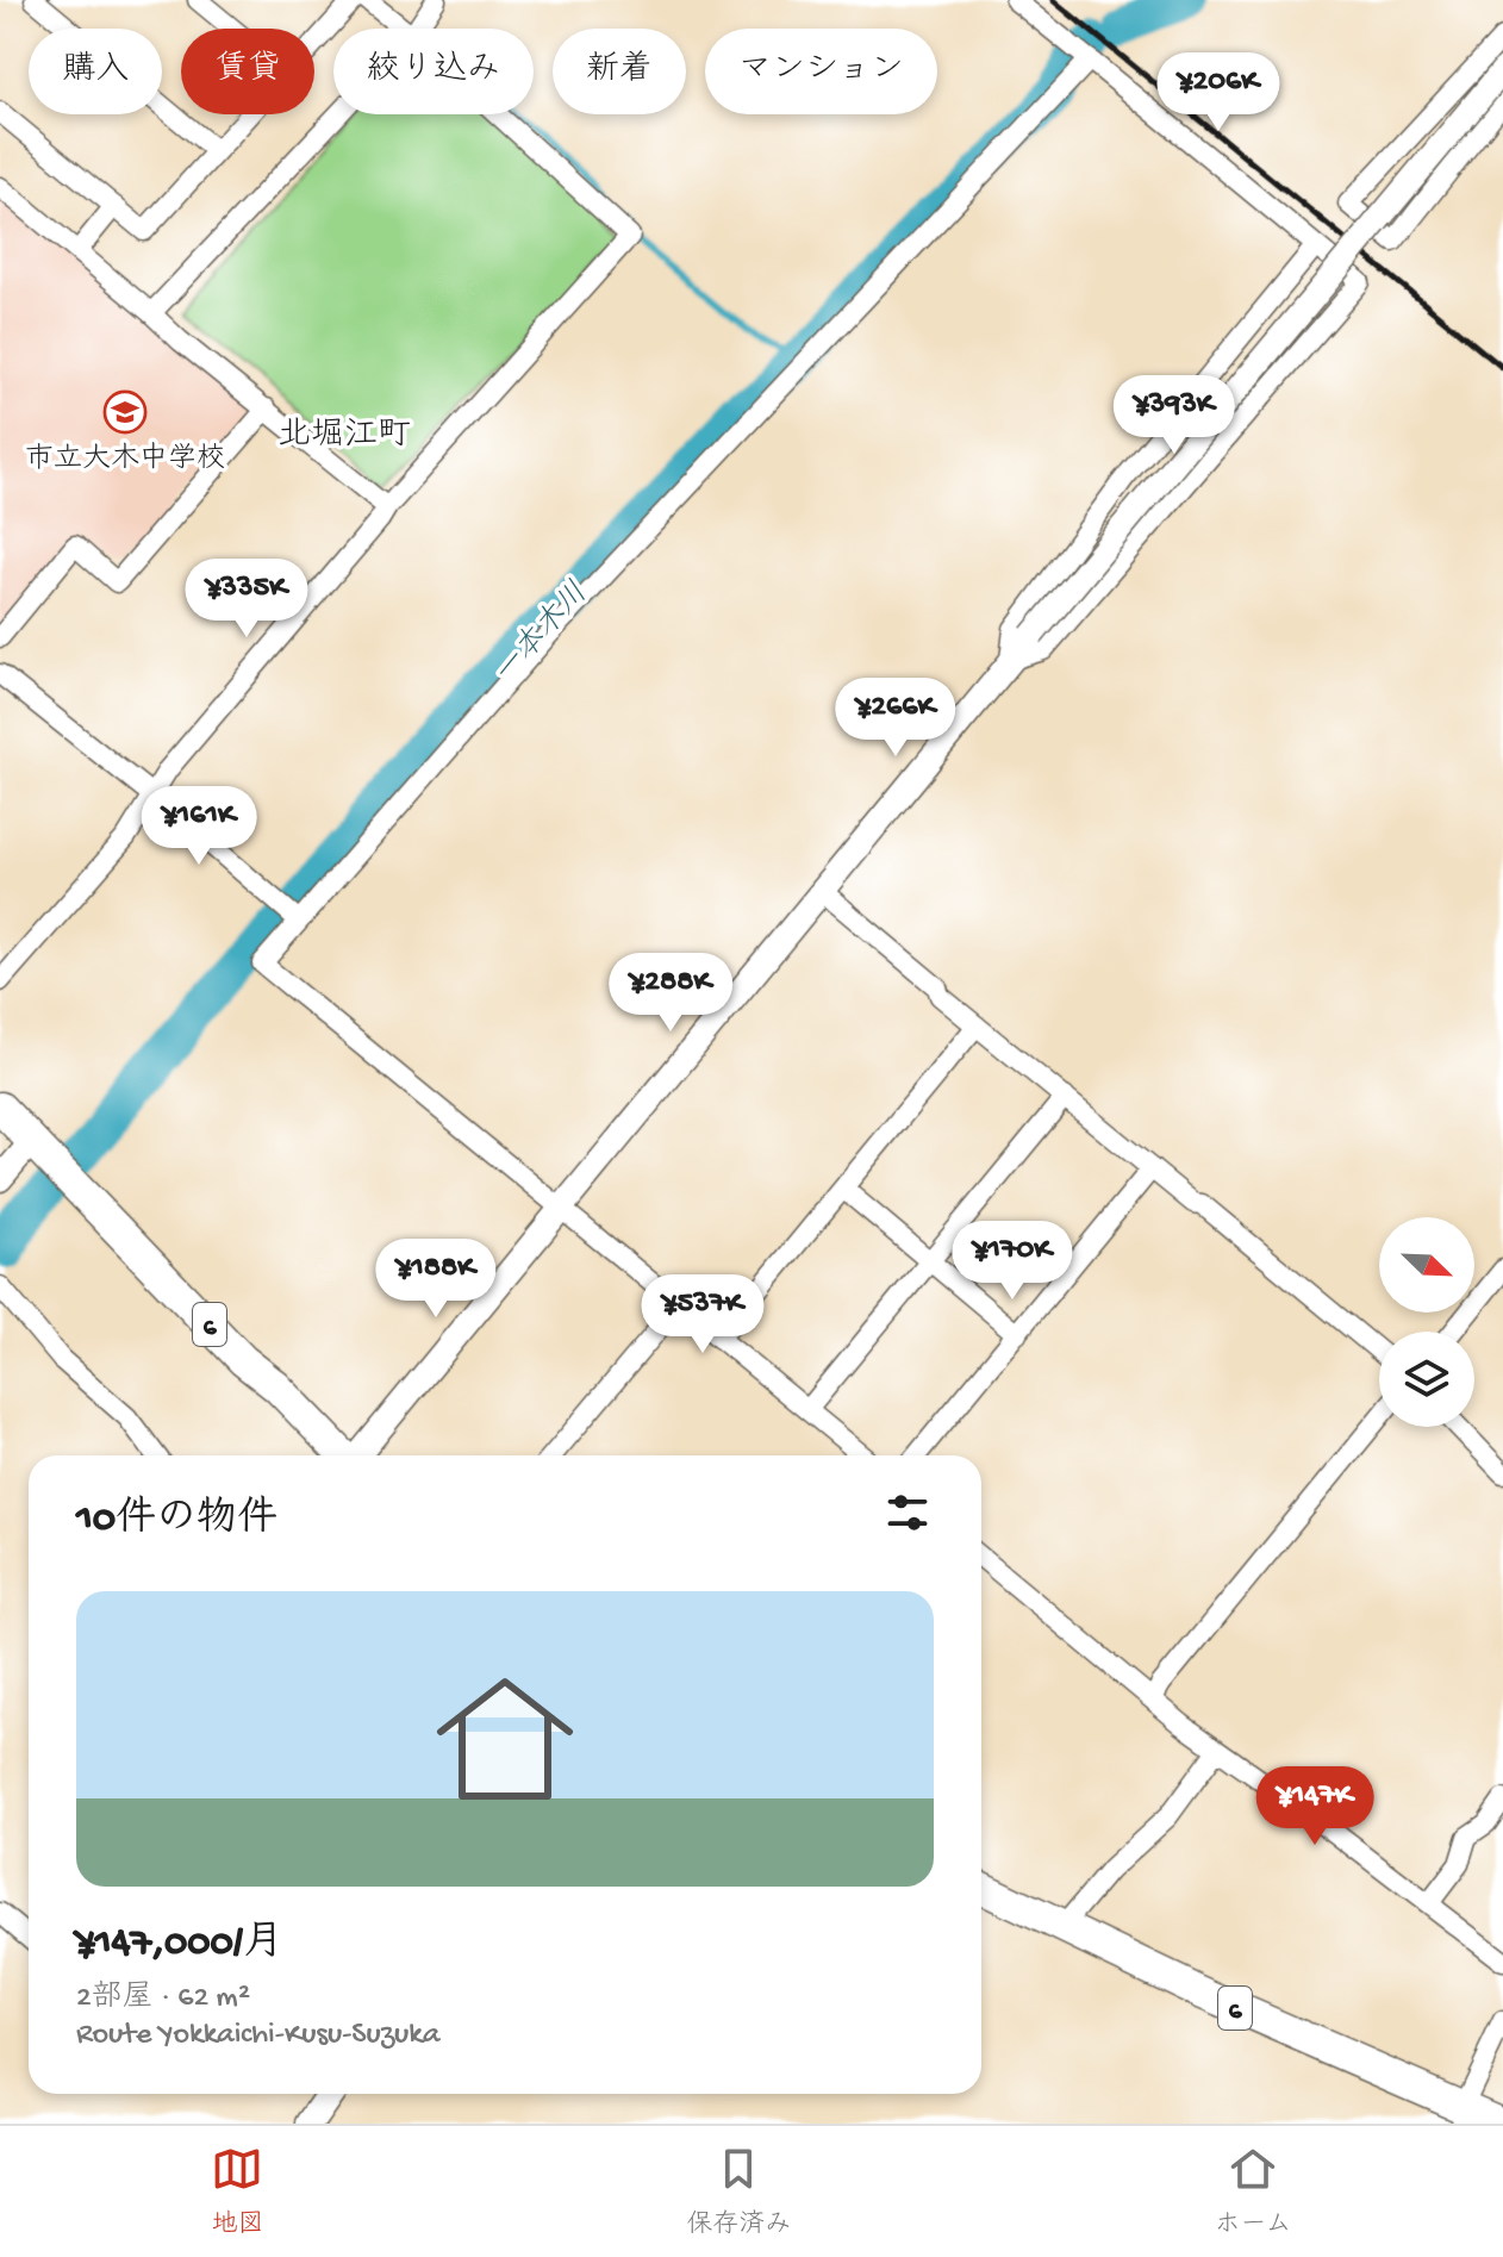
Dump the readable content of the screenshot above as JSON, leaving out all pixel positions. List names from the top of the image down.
{
  "streets": {
    "main road": ["6"]
  },
  "districts": ["北堀江町"],
  "water": ["一本木川"],
  "places": {
    "school or university": ["市立大木中学校"]
  },
  "north": "bottom right",
  "page": {
    "chip": [
      "購入",
      "賃貸",
      "絞り込み",
      "新着",
      "マンション"
    ],
    "price": [
      "¥206K",
      "¥393K",
      "¥335K",
      "¥266K",
      "¥161K",
      "¥288K",
      "¥170K",
      "¥188K",
      "¥537K",
      "¥147K"
    ],
    "heading": "10件の物件",
    "list": [
      {
        "name": "¥147,000/月",
        "note": "2部屋 · 62 m² · Route Yokkaichi-Kusu-Suzuka"
      }
    ],
    "tabs": ["地図", "保存済み", "ホーム"]
  }
}
